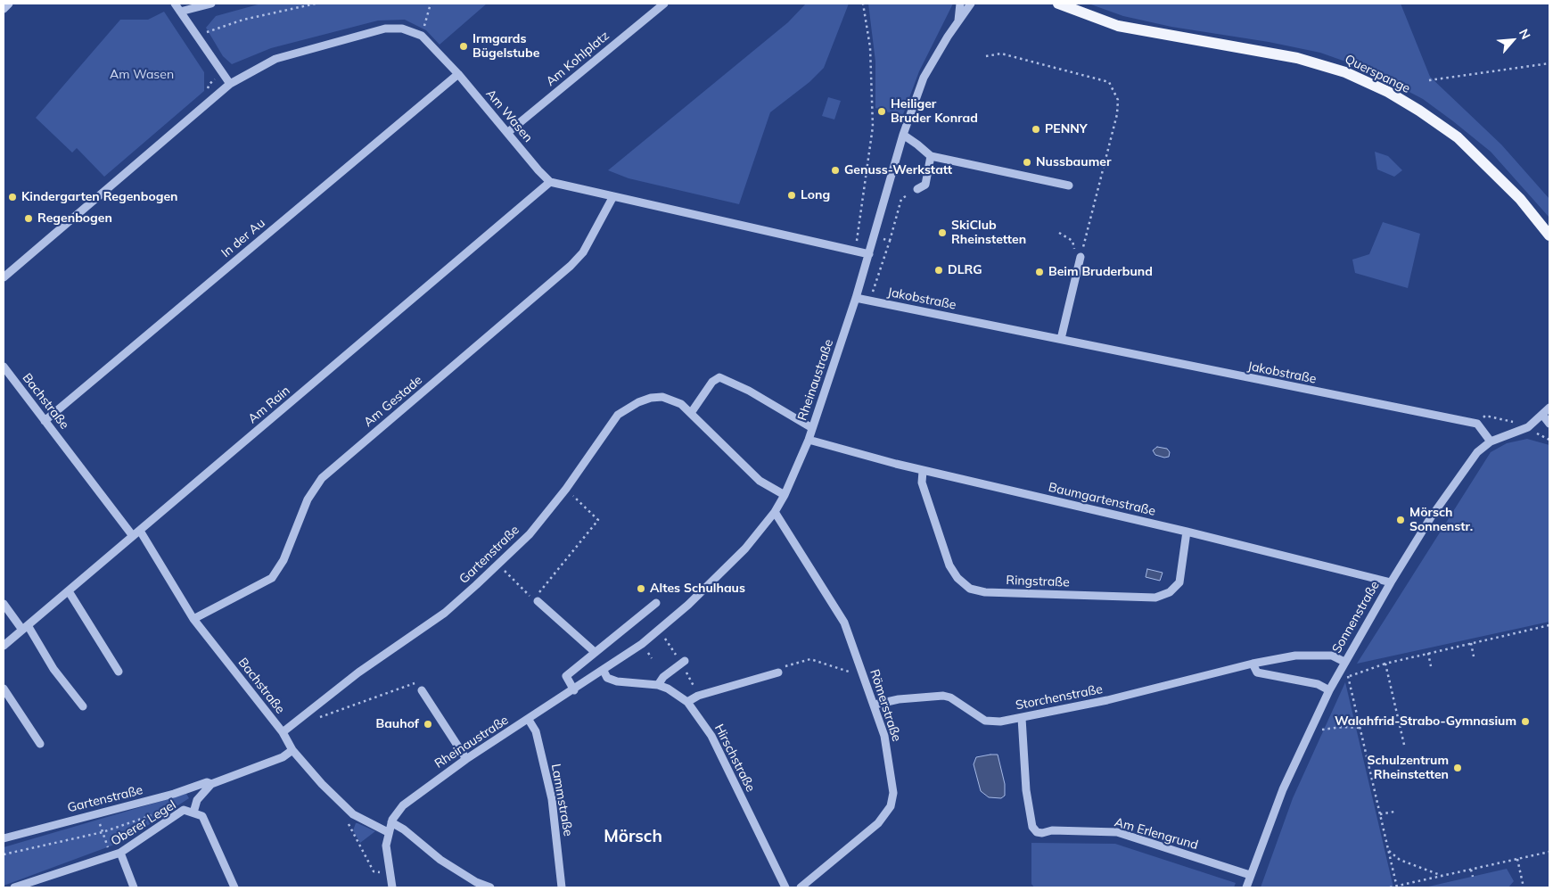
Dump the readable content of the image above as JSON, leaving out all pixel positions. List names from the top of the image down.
{
  "streets": {
    "main road": ["Querspange"],
    "street": [
      "Am Kohlplatz",
      "Am Wasen",
      "In der Au",
      "Jakobstraße",
      "Rheinaustraße",
      "Bachstraße",
      "Am Gestade",
      "Am Rain",
      "Baumgartenstraße",
      "Gartenstraße",
      "Ringstraße",
      "Sonnenstraße",
      "Storchenstraße",
      "Römerstraße",
      "Hirschstraße",
      "Lammstraße",
      "Oberer Legel",
      "Am Erlengrund"
    ]
  },
  "crossings": [
    ["Am Kohlplatz", "Am Wasen"],
    ["Am Wasen", "In der Au"],
    ["Am Wasen", "Am Rain"],
    ["In der Au", "Bachstraße"],
    ["Jakobstraße", "Rheinaustraße"],
    ["Rheinaustraße", "Bachstraße"],
    ["Rheinaustraße", "Baumgartenstraße"],
    ["Rheinaustraße", "Gartenstraße"],
    ["Rheinaustraße", "Römerstraße"],
    ["Rheinaustraße", "Hirschstraße"],
    ["Rheinaustraße", "Lammstraße"],
    ["Bachstraße", "Am Gestade"],
    ["Bachstraße", "Am Rain"],
    ["Bachstraße", "Gartenstraße"],
    ["Bachstraße", "Oberer Legel"],
    ["Baumgartenstraße", "Ringstraße"],
    ["Baumgartenstraße", "Sonnenstraße"],
    ["Gartenstraße", "Oberer Legel"],
    ["Sonnenstraße", "Storchenstraße"],
    ["Sonnenstraße", "Am Erlengrund"],
    ["Storchenstraße", "Römerstraße"],
    ["Storchenstraße", "Am Erlengrund"]
  ],
  "districts": ["Mörsch"],
  "parks": ["Am Wasen"],
  "places": [
    "Irmgards BügeIstube",
    "Heiliger Bruder Konrad",
    "PENNY",
    "Nussbaumer",
    "Genuss-Werkstatt",
    "Long",
    "Kindergarten Regenbogen",
    "Regenbogen",
    "SkiClub Rheinstetten",
    "DLRG",
    "Beim Bruderbund",
    "Mörsch Sonnenstr.",
    "Altes Schulhaus",
    "Walahfrid-Strabo-Gymnasium",
    "Bauhof",
    "Schulzentrum Rheinstetten"
  ],
  "north": "top right"
}
